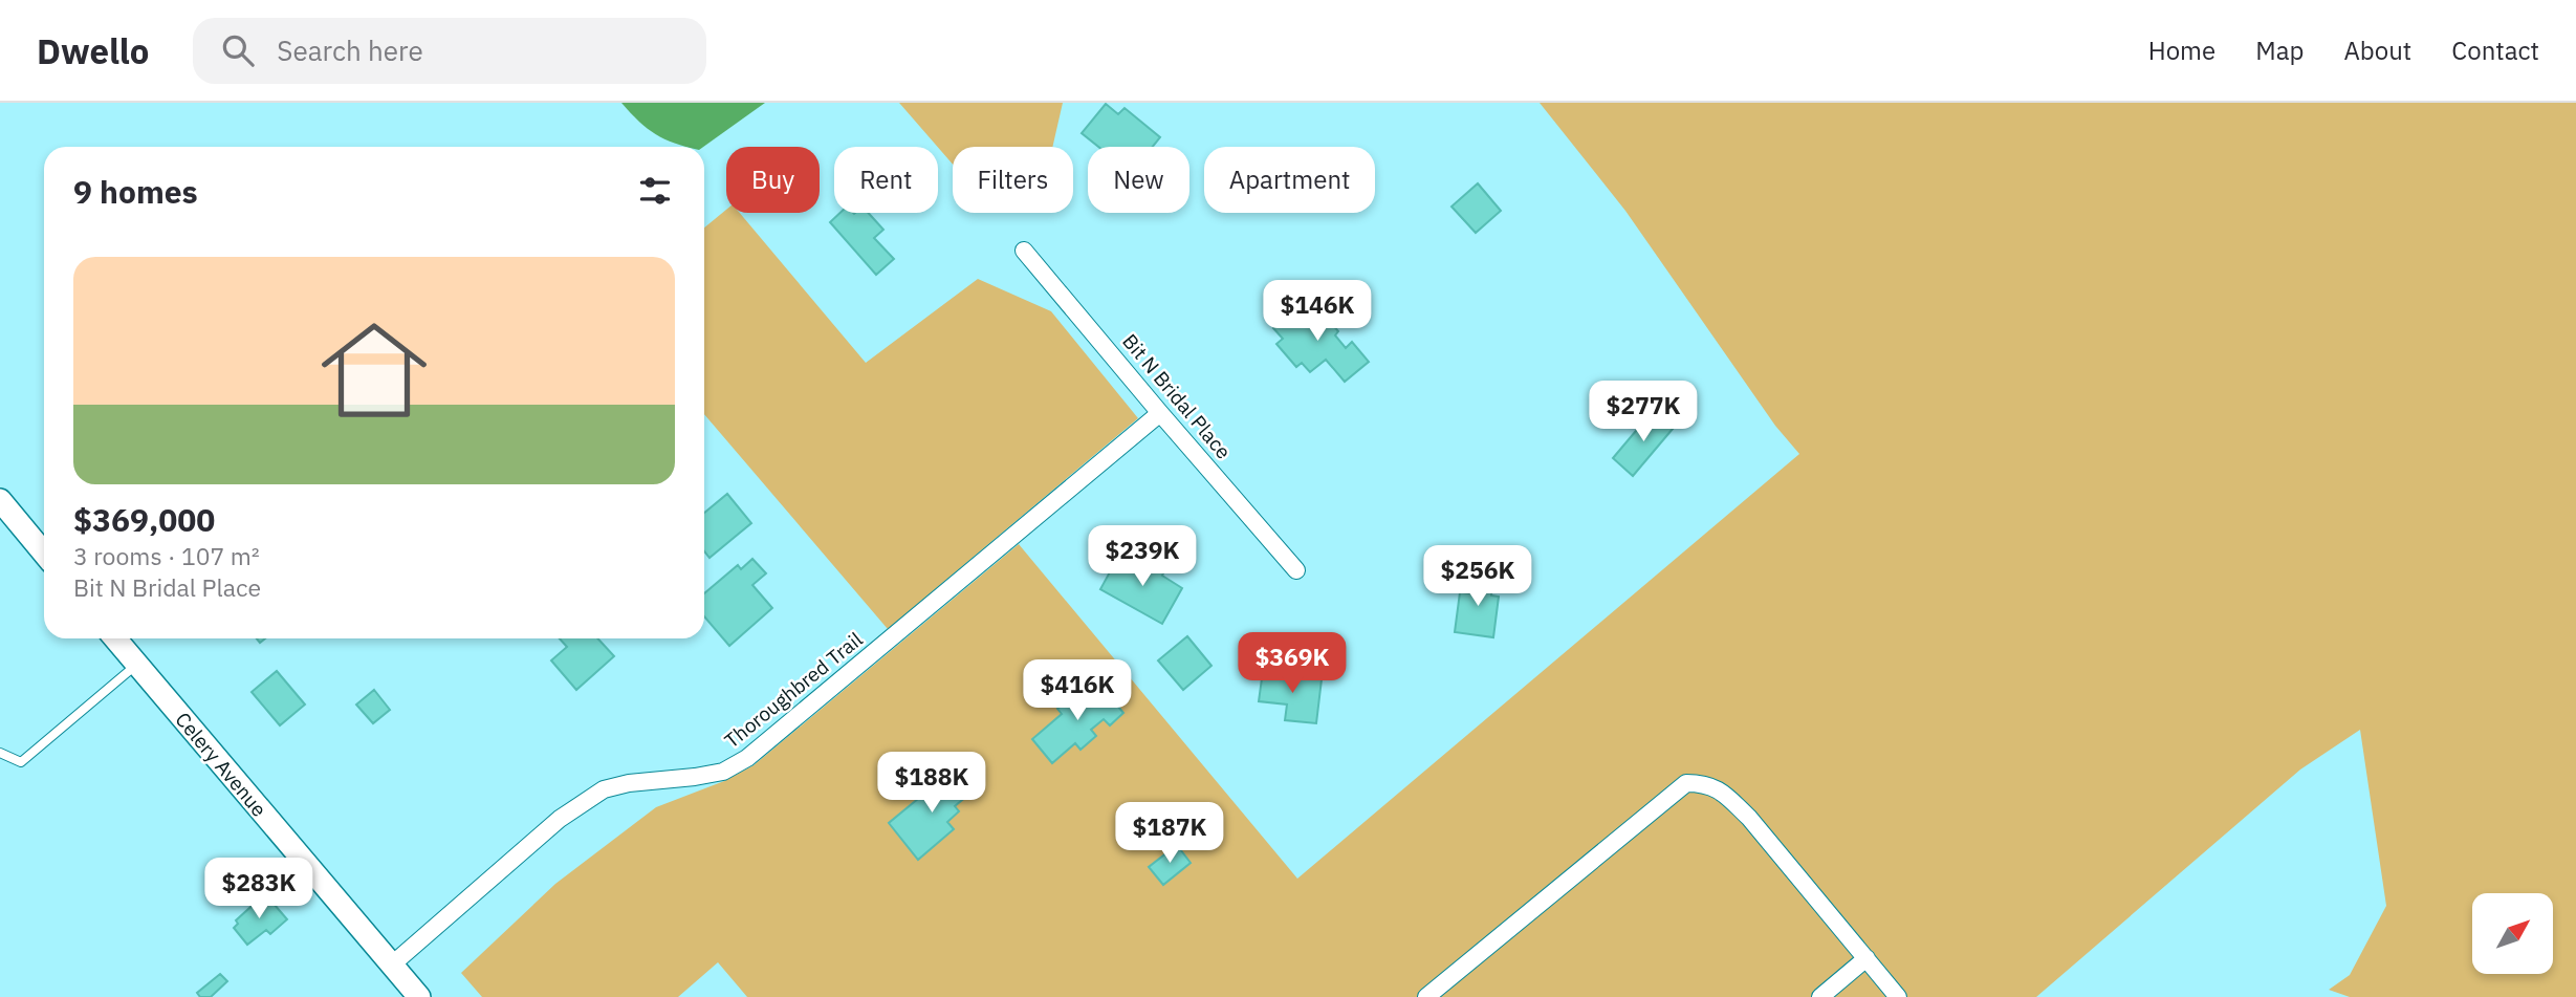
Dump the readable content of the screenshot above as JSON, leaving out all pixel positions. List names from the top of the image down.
{
  "streets": {
    "main road": ["Celery Avenue"],
    "street": ["Bit N Bridal Place", "Thoroughbred Trail"]
  },
  "crossings": [
    ["Bit N Bridal Place", "Thoroughbred Trail"],
    ["Thoroughbred Trail", "Celery Avenue"]
  ],
  "north": "top right",
  "page": {
    "header": "Dwello",
    "search": "Search here",
    "nav": [
      "Home",
      "Map",
      "About",
      "Contact"
    ],
    "chip": [
      "Buy",
      "Rent",
      "Filters",
      "New",
      "Apartment"
    ],
    "heading": "9 homes",
    "list": [
      {
        "name": "$369,000",
        "note": "3 rooms · 107 m² · Bit N Bridal Place"
      }
    ],
    "price": [
      "$146K",
      "$277K",
      "$239K",
      "$256K",
      "$369K",
      "$416K",
      "$188K",
      "$187K",
      "$283K"
    ]
  }
}
